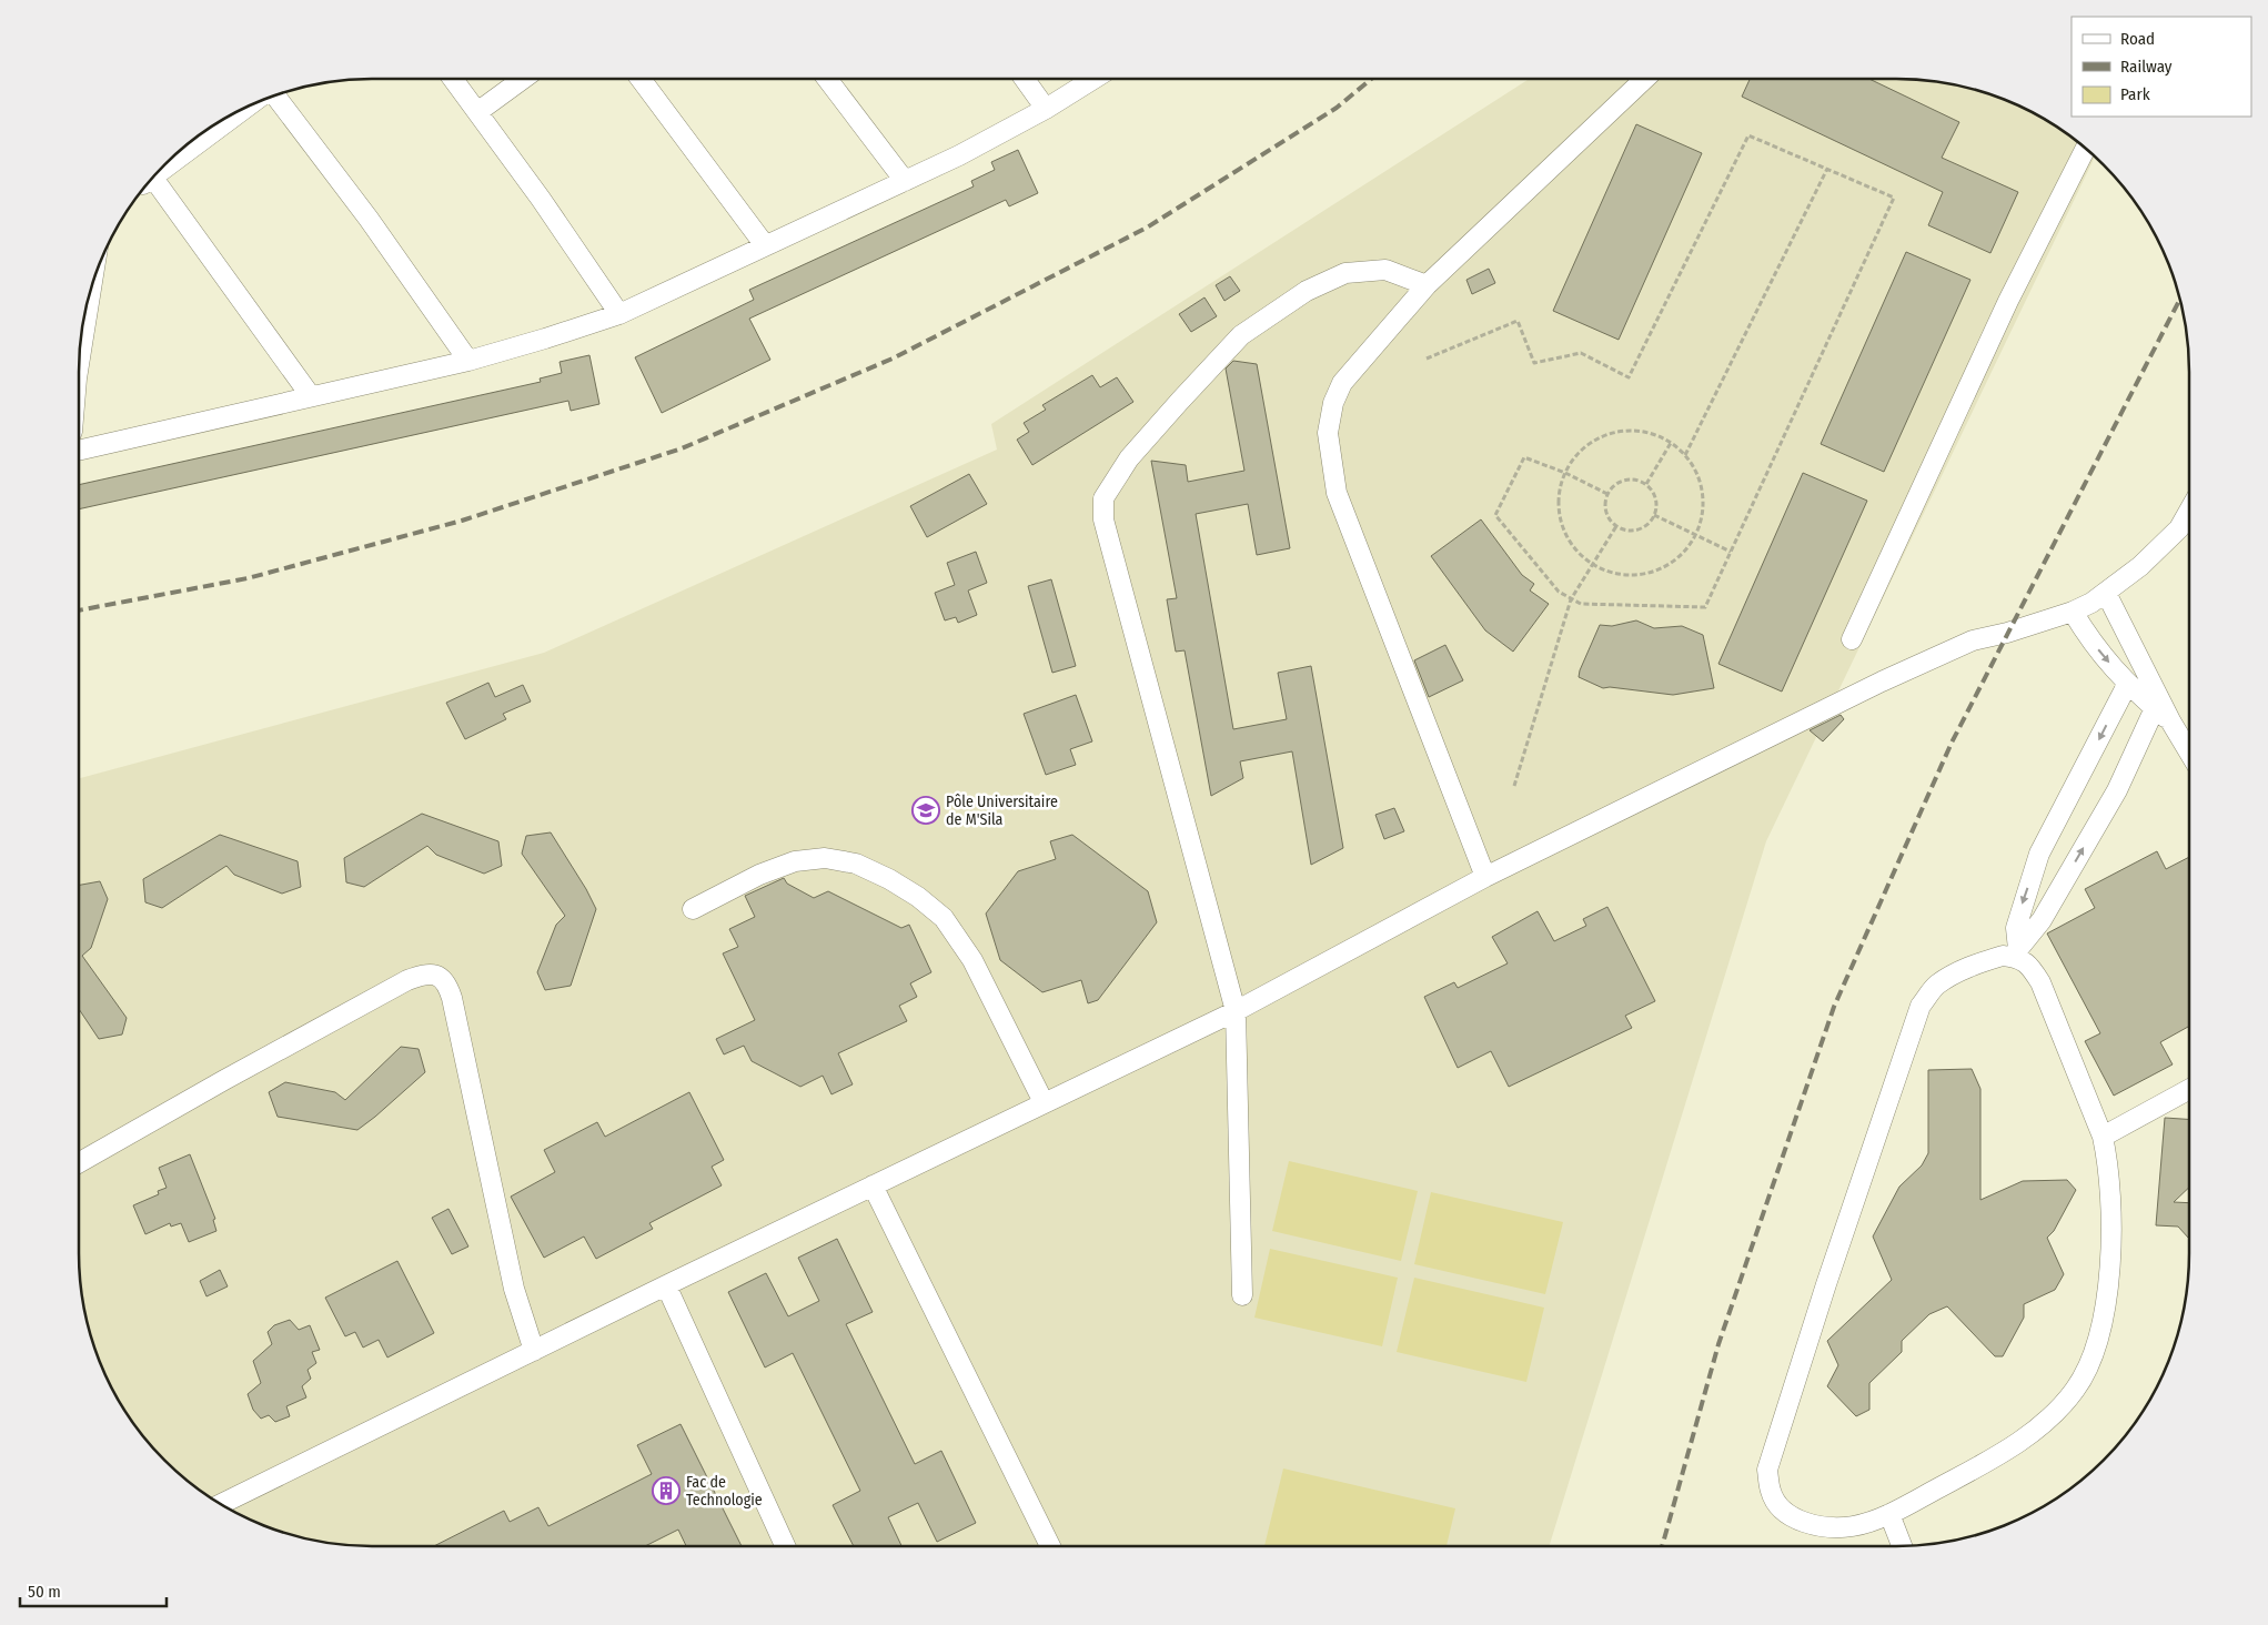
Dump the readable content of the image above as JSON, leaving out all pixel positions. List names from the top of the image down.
{
  "places": {
    "school or university": ["Pôle Universitaire de M'Sila"],
    "building": ["Fac de Technologie"]
  },
  "legend": ["Road", "Railway", "Park"],
  "scale_bar": "50 m"
}
